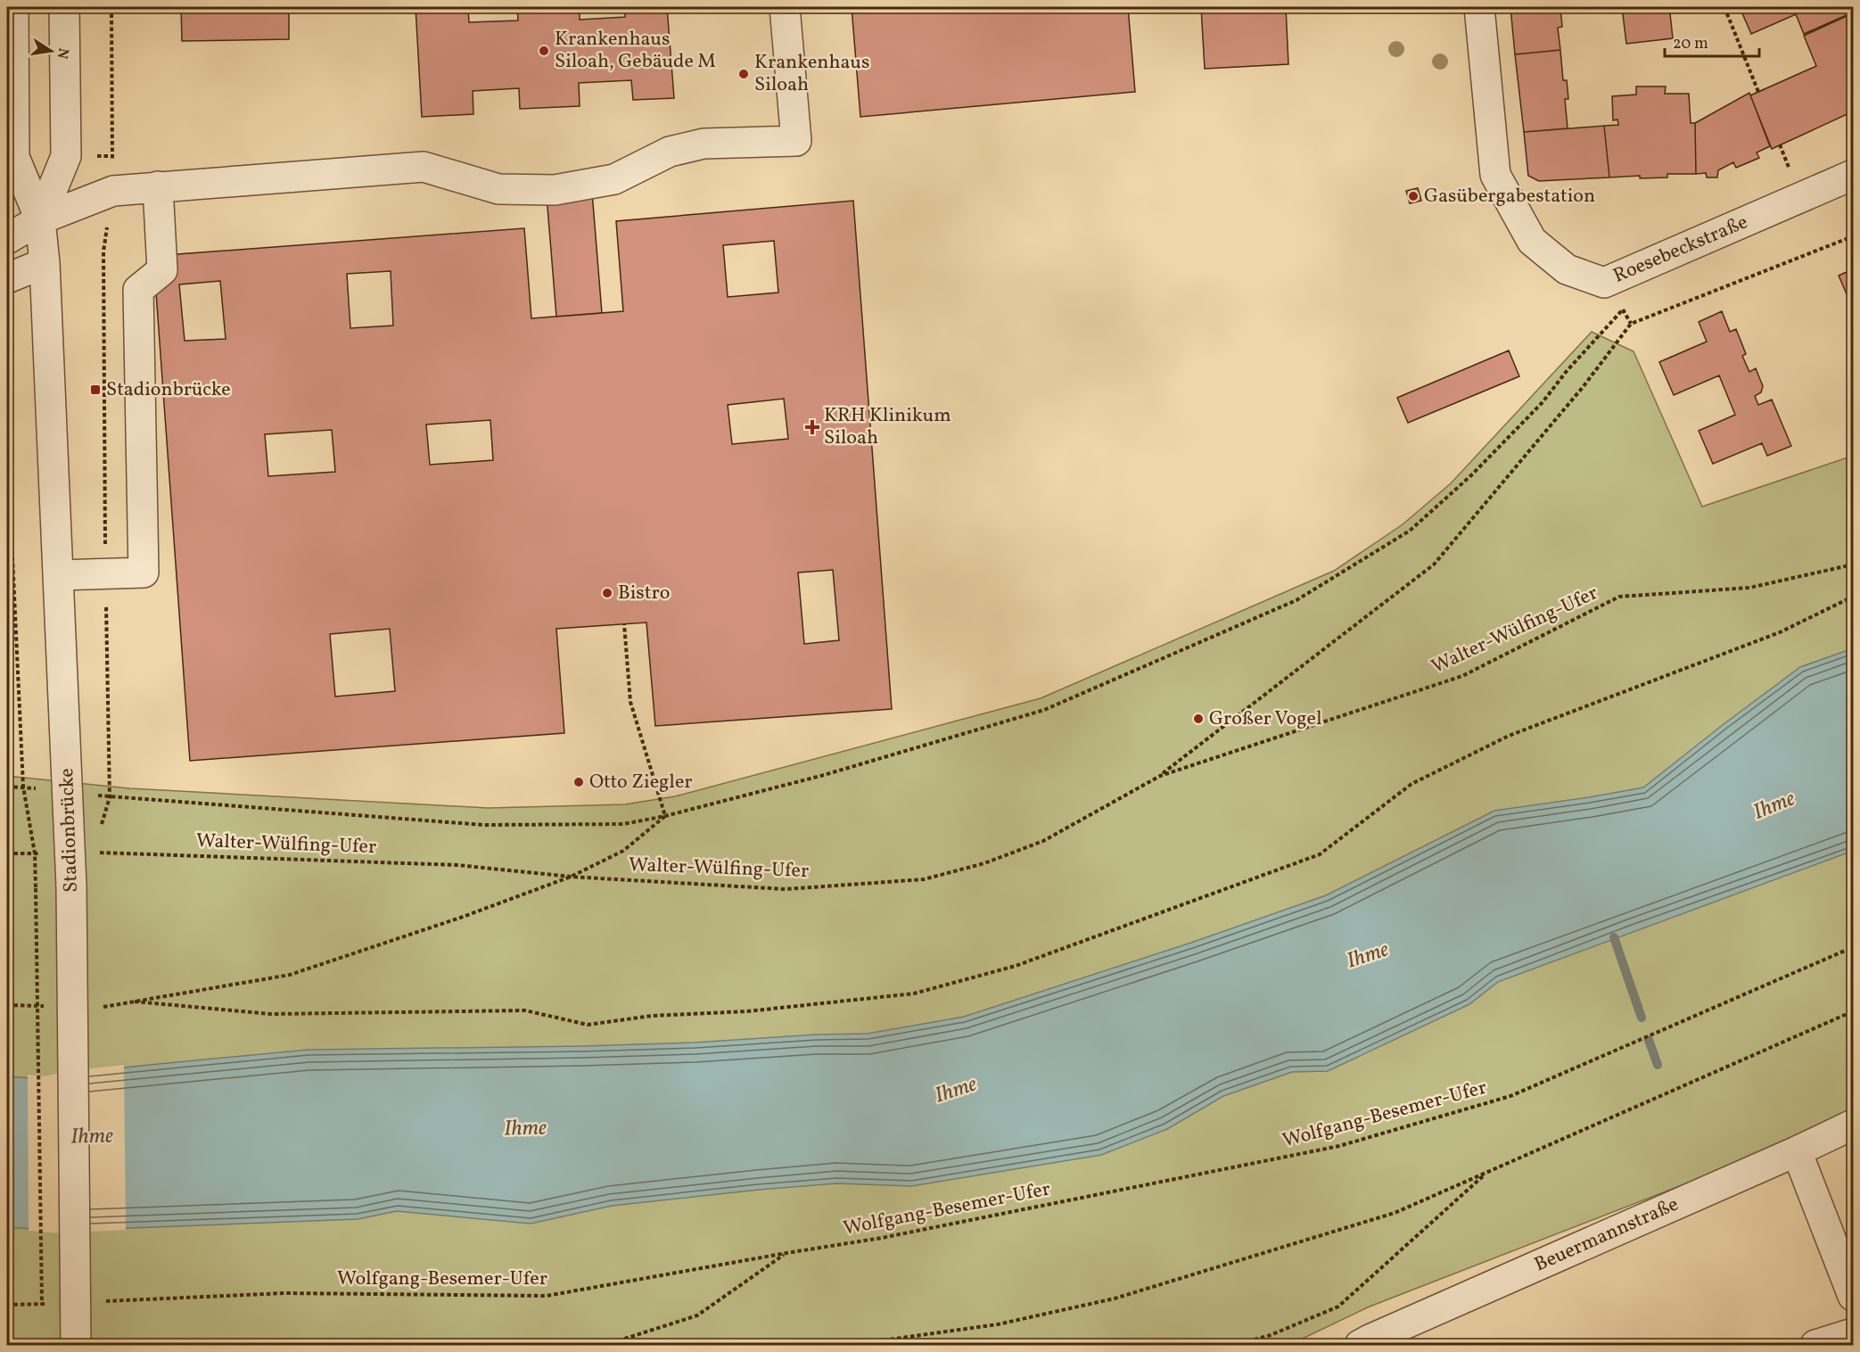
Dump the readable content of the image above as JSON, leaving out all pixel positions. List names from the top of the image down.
{
  "streets": {
    "street": ["Roesebeckstraße", "Stadionbrücke", "Beuermannstraße"],
    "path": ["Walter-Wülfing-Ufer", "Wolfgang-Besemer-Ufer"]
  },
  "water": ["Ihme"],
  "places": {
    "other": [
      "Krankenhaus Siloah, Gebäude M",
      "Krankenhaus Siloah",
      "Gasübergabestation",
      "Bistro",
      "Großer Vogel",
      "Otto Ziegler"
    ],
    "transit": ["Stadionbrücke"],
    "health": ["KRH Klinikum Siloah"]
  },
  "scale_bar": "20 m",
  "north": "right"
}
